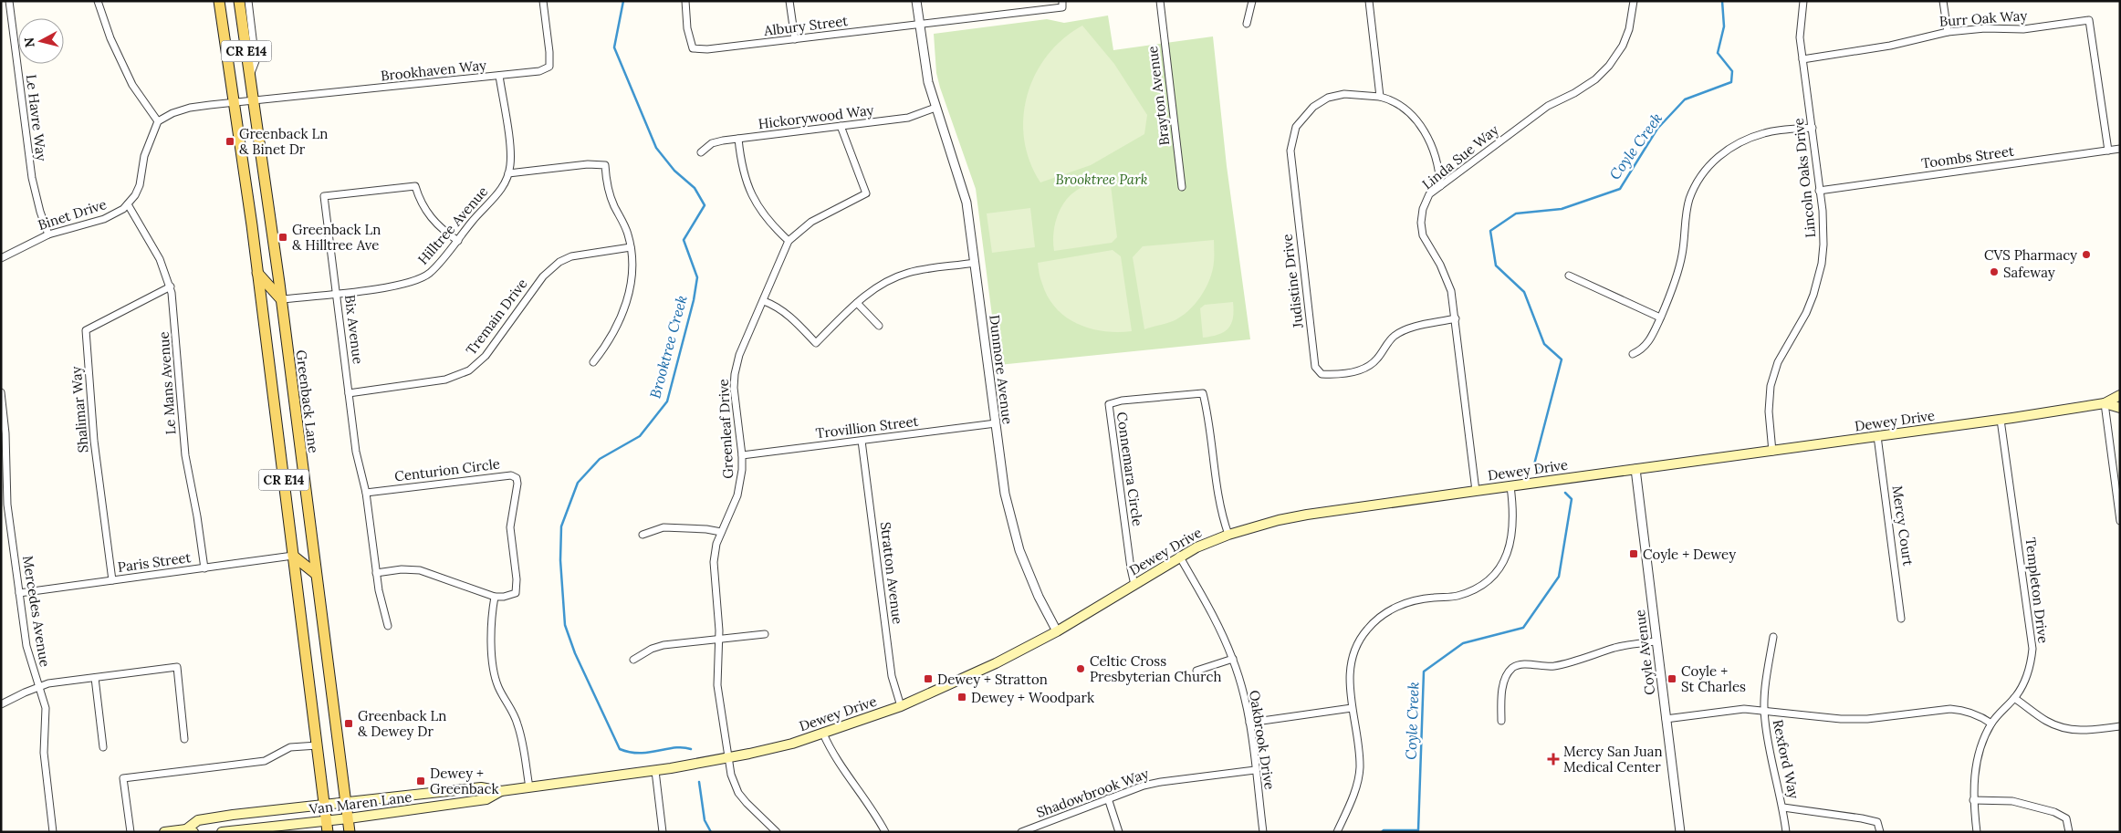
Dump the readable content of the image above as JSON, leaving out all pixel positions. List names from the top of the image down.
{
  "streets": {
    "main road": [
      "CR E14",
      "Greenback Lane",
      "Dewey Drive",
      "Van Maren Lane"
    ],
    "street": [
      "Burr Oak Way",
      "Albury Street",
      "Brookhaven Way",
      "Brayton Avenue",
      "Hickorywood Way",
      "Le Havre Way",
      "Linda Sue Way",
      "Toombs Street",
      "Lincoln Oaks Drive",
      "Binet Drive",
      "Hilltree Avenue",
      "Judistine Drive",
      "Tremain Drive",
      "Bix Avenue",
      "Dunmore Avenue",
      "Le Mans Avenue",
      "Shalimar Way",
      "Trovillion Street",
      "Greenleaf Drive",
      "Connemara Circle",
      "Centurion Circle",
      "Mercy Court",
      "Paris Street",
      "Stratton Avenue",
      "Templeton Drive",
      "Mercedes Avenue",
      "Coyle Avenue",
      "Oakbrook Drive",
      "Rexford Way",
      "Shadowbrook Way"
    ]
  },
  "crossings": [
    ["Burr Oak Way", "Toombs Street"],
    ["Burr Oak Way", "Lincoln Oaks Drive"],
    ["Albury Street", "Dunmore Avenue"],
    ["CR E14", "Dewey Drive"],
    ["CR E14", "Paris Street"],
    ["CR E14", "Van Maren Lane"],
    ["Brookhaven Way", "Hilltree Avenue"],
    ["Brookhaven Way", "Greenback Lane"],
    ["Hickorywood Way", "Dunmore Avenue"],
    ["Hickorywood Way", "Greenleaf Drive"],
    ["Le Havre Way", "Binet Drive"],
    ["Linda Sue Way", "Judistine Drive"],
    ["Linda Sue Way", "Dewey Drive"],
    ["Toombs Street", "Lincoln Oaks Drive"],
    ["Lincoln Oaks Drive", "Dewey Drive"],
    ["Binet Drive", "Le Mans Avenue"],
    ["Hilltree Avenue", "Bix Avenue"],
    ["Hilltree Avenue", "Greenback Lane"],
    ["Tremain Drive", "Bix Avenue"],
    ["Bix Avenue", "Centurion Circle"],
    ["Dunmore Avenue", "Dewey Drive"],
    ["Dunmore Avenue", "Trovillion Street"],
    ["Le Mans Avenue", "Shalimar Way"],
    ["Le Mans Avenue", "Paris Street"],
    ["Greenback Lane", "Dewey Drive"],
    ["Greenback Lane", "Van Maren Lane"],
    ["Shalimar Way", "Paris Street"],
    ["Dewey Drive", "Greenleaf Drive"],
    ["Dewey Drive", "Connemara Circle"],
    ["Dewey Drive", "Mercy Court"],
    ["Dewey Drive", "Stratton Avenue"],
    ["Dewey Drive", "Templeton Drive"],
    ["Dewey Drive", "Coyle Avenue"],
    ["Dewey Drive", "Oakbrook Drive"],
    ["Dewey Drive", "Van Maren Lane"],
    ["Trovillion Street", "Greenleaf Drive"],
    ["Trovillion Street", "Stratton Avenue"],
    ["Paris Street", "Mercedes Avenue"],
    ["Oakbrook Drive", "Shadowbrook Way"]
  ],
  "water": ["Coyle Creek", "Brooktree Creek"],
  "parks": ["Brooktree Park"],
  "places": {
    "transit": [
      "Greenback Ln & Binet Dr",
      "Greenback Ln & Hilltree Ave",
      "Coyle + Dewey",
      "Dewey + Stratton",
      "Coyle + St Charles",
      "Dewey + Woodpark",
      "Greenback Ln & Dewey Dr",
      "Dewey + Greenback"
    ],
    "other": ["CVS Pharmacy", "Safeway", "Celtic Cross Presbyterian Church"],
    "health": ["Mercy San Juan Medical Center"]
  },
  "north": "left"
}
